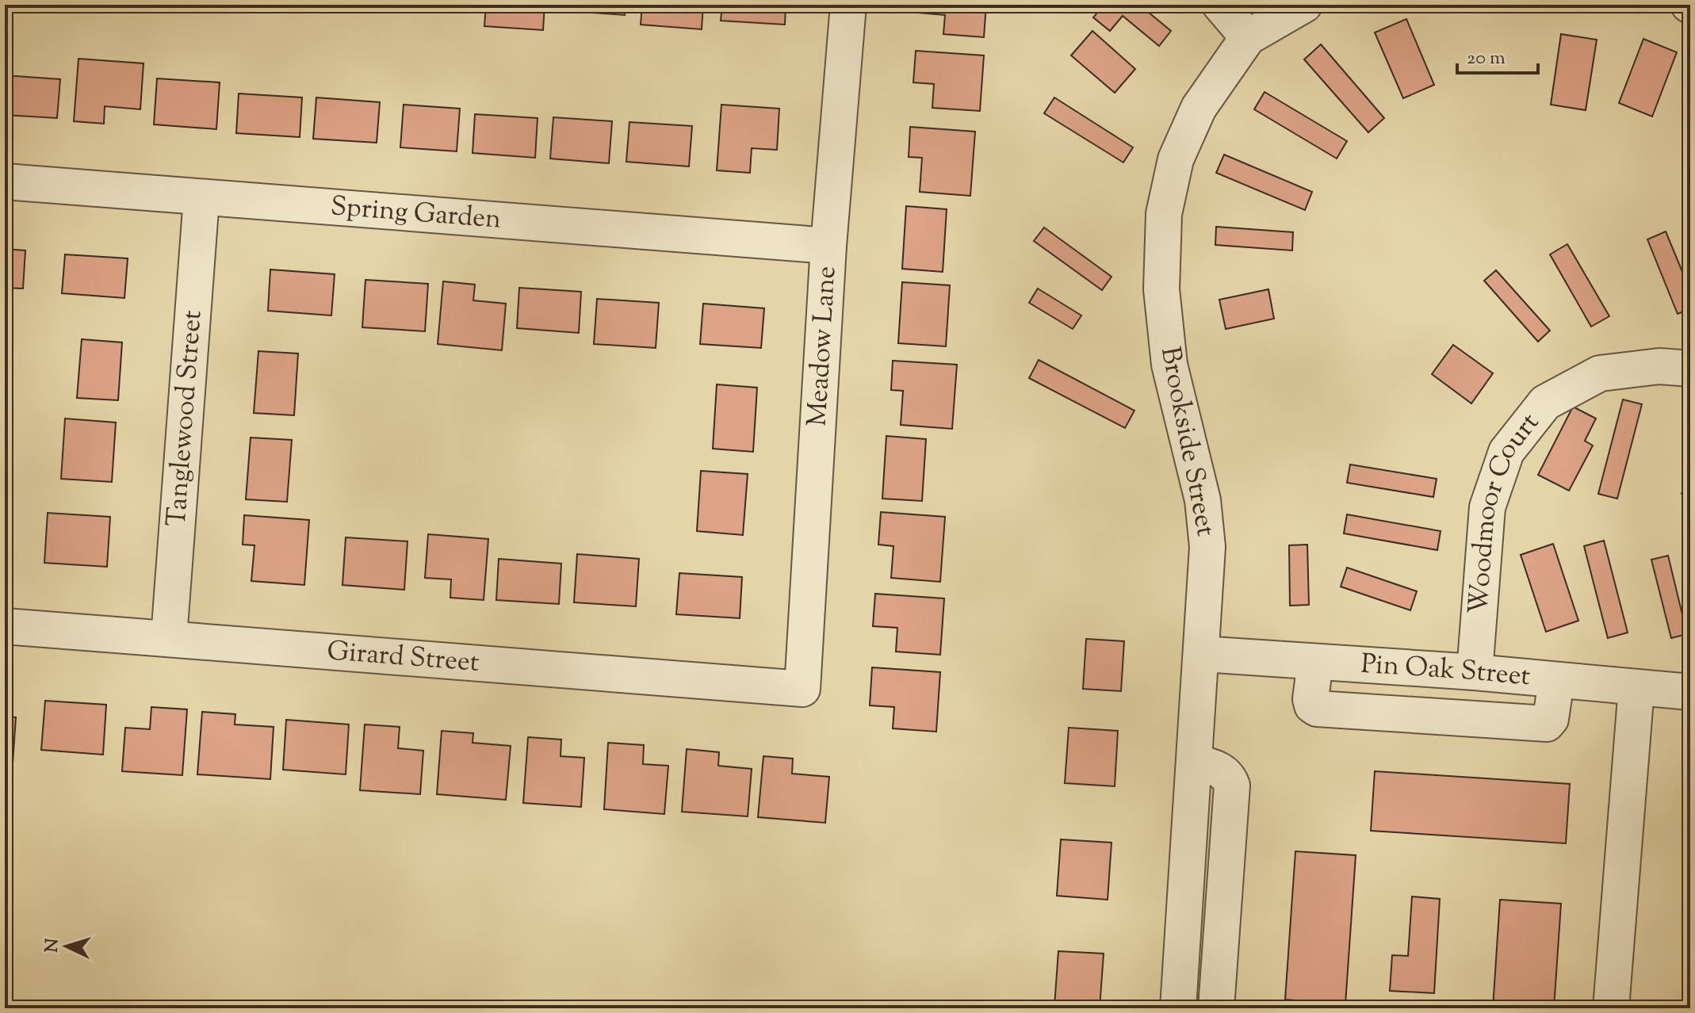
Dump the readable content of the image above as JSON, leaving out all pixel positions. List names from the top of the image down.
{
  "streets": {
    "street": [
      "Spring Garden",
      "Meadow Lane",
      "Tanglewood Street",
      "Brookside Street",
      "Woodmoor Court",
      "Girard Street",
      "Pin Oak Street"
    ]
  },
  "crossings": [
    ["Spring Garden", "Meadow Lane"],
    ["Spring Garden", "Tanglewood Street"],
    ["Meadow Lane", "Girard Street"],
    ["Tanglewood Street", "Girard Street"],
    ["Brookside Street", "Pin Oak Street"],
    ["Woodmoor Court", "Pin Oak Street"]
  ],
  "scale_bar": "20 m",
  "north": "left"
}
